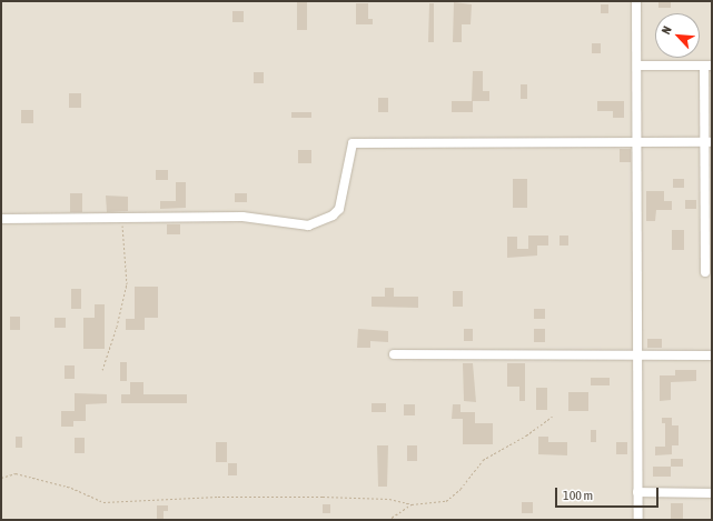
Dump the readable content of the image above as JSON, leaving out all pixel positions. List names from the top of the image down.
{
  "scale_bar": "100 m",
  "north": "top left"
}
